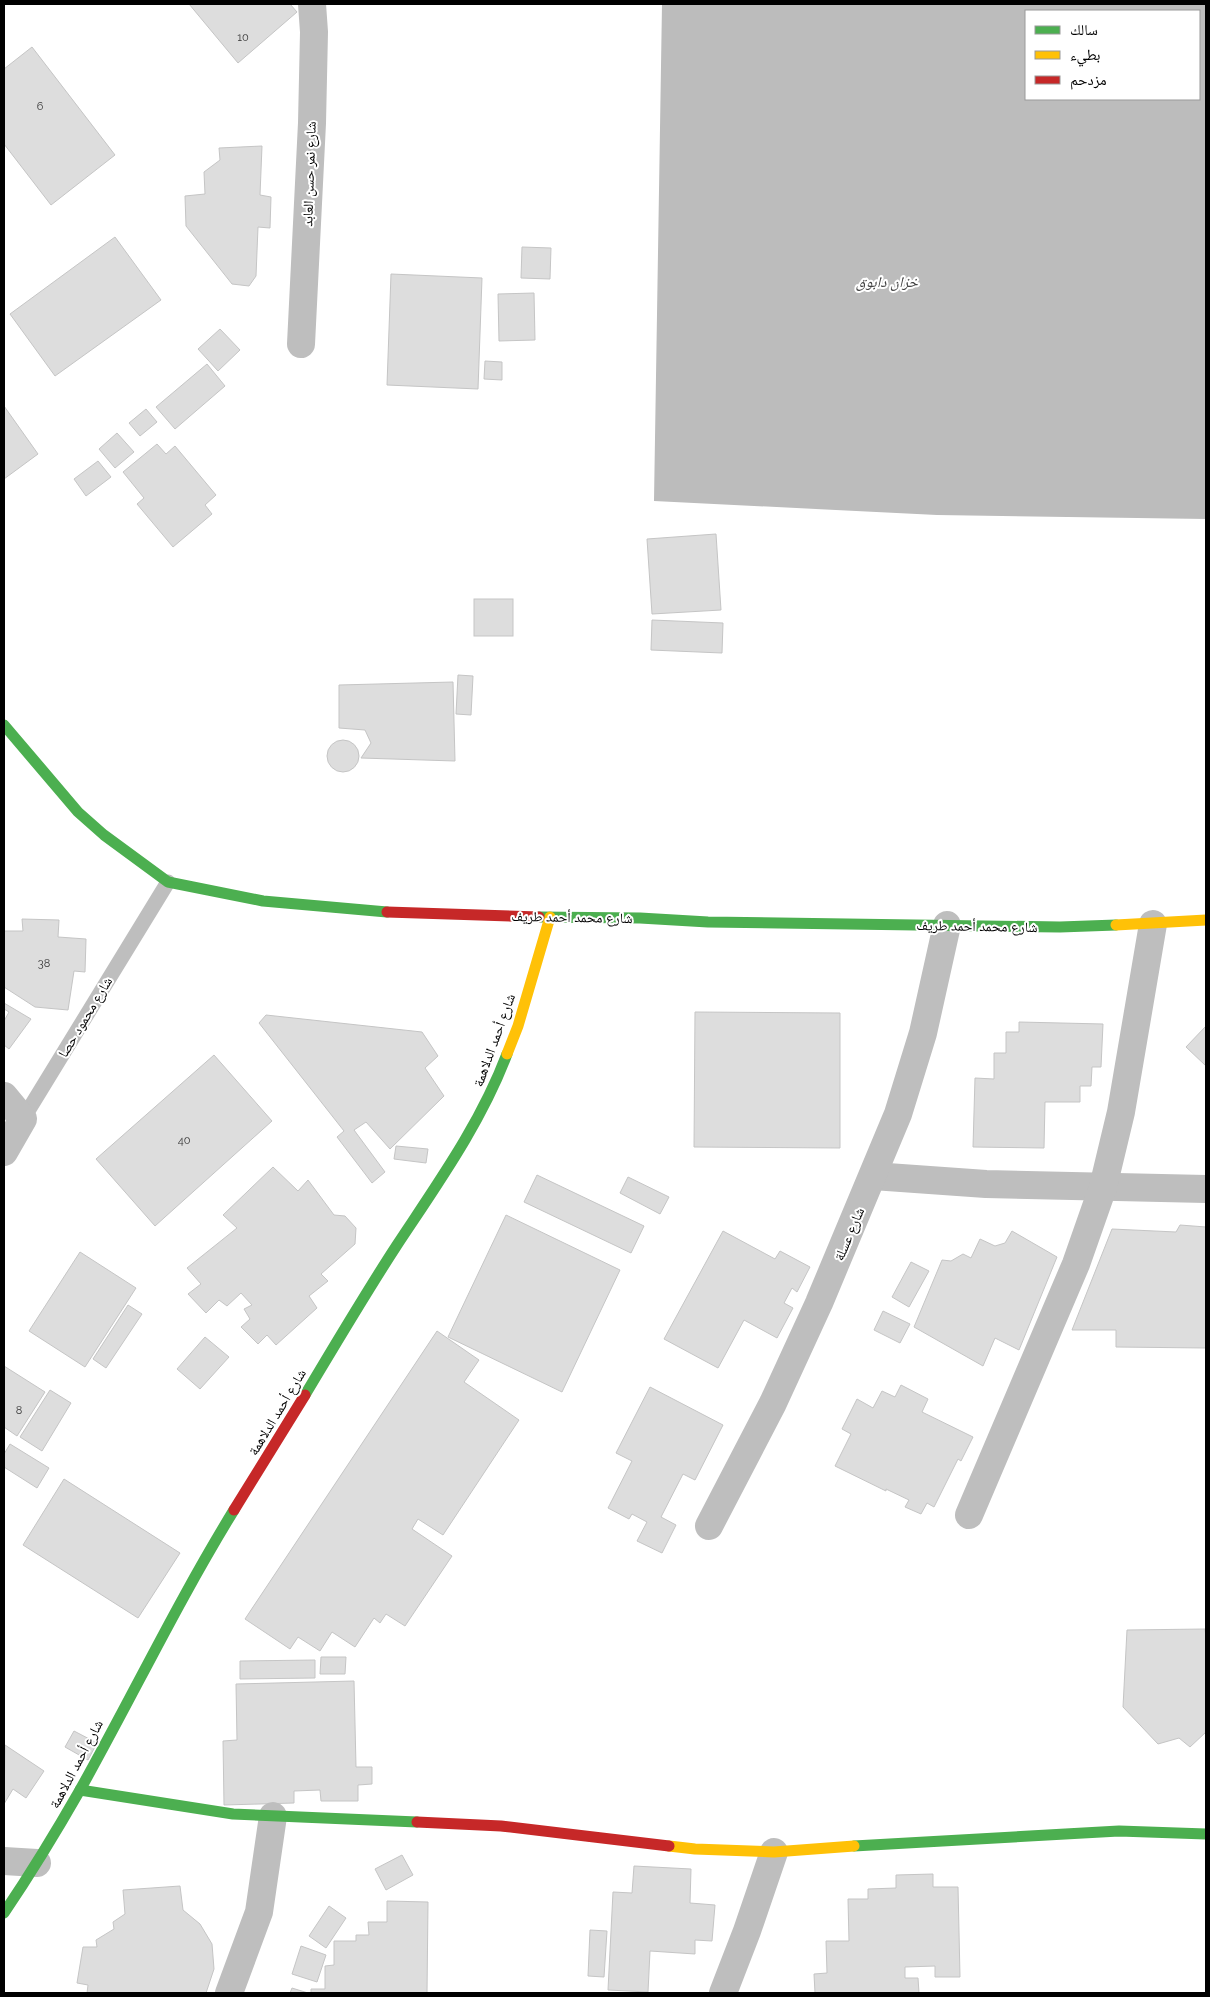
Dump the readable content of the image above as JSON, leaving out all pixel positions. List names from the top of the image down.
{
  "streets": {
    "street": [
      "شارع نمر حسن العابد",
      "شارع محمد أحمد طريف",
      "شارع محمود حصا",
      "شارع أحمد الدلاهمة",
      "شارع عسلة"
    ]
  },
  "crossings": [
    ["شارع محمد أحمد طريف", "شارع محمود حصا"],
    ["شارع محمد أحمد طريف", "شارع أحمد الدلاهمة"],
    ["شارع محمد أحمد طريف", "شارع عسلة"]
  ],
  "water": ["خزان دابوق"],
  "house_numbers": [
    "10",
    "6",
    "38",
    "40",
    "8"
  ],
  "legend": ["سالك", "بطيء", "مزدحم"]
}
